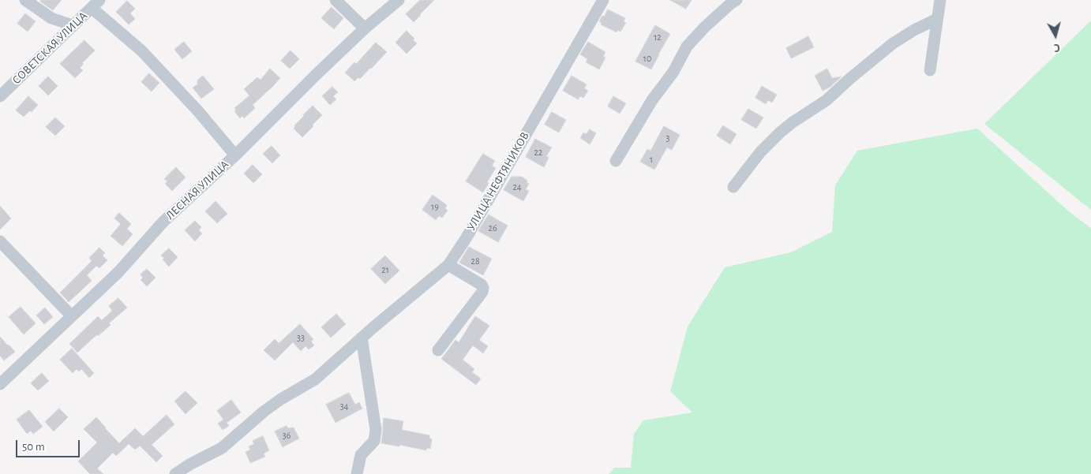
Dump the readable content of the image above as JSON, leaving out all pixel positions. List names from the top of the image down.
{
  "streets": {
    "street": ["СОВЕТСКАЯ УЛИЦА", "УЛИЦА НЕФТЯНИКОВ", "ЛЕСНАЯ УЛИЦА"]
  },
  "house_numbers": [
    "12",
    "10",
    "3",
    "22",
    "1",
    "24",
    "19",
    "26",
    "28",
    "21",
    "33",
    "34",
    "36"
  ],
  "scale_bar": "50 m",
  "north": "bottom"
}
